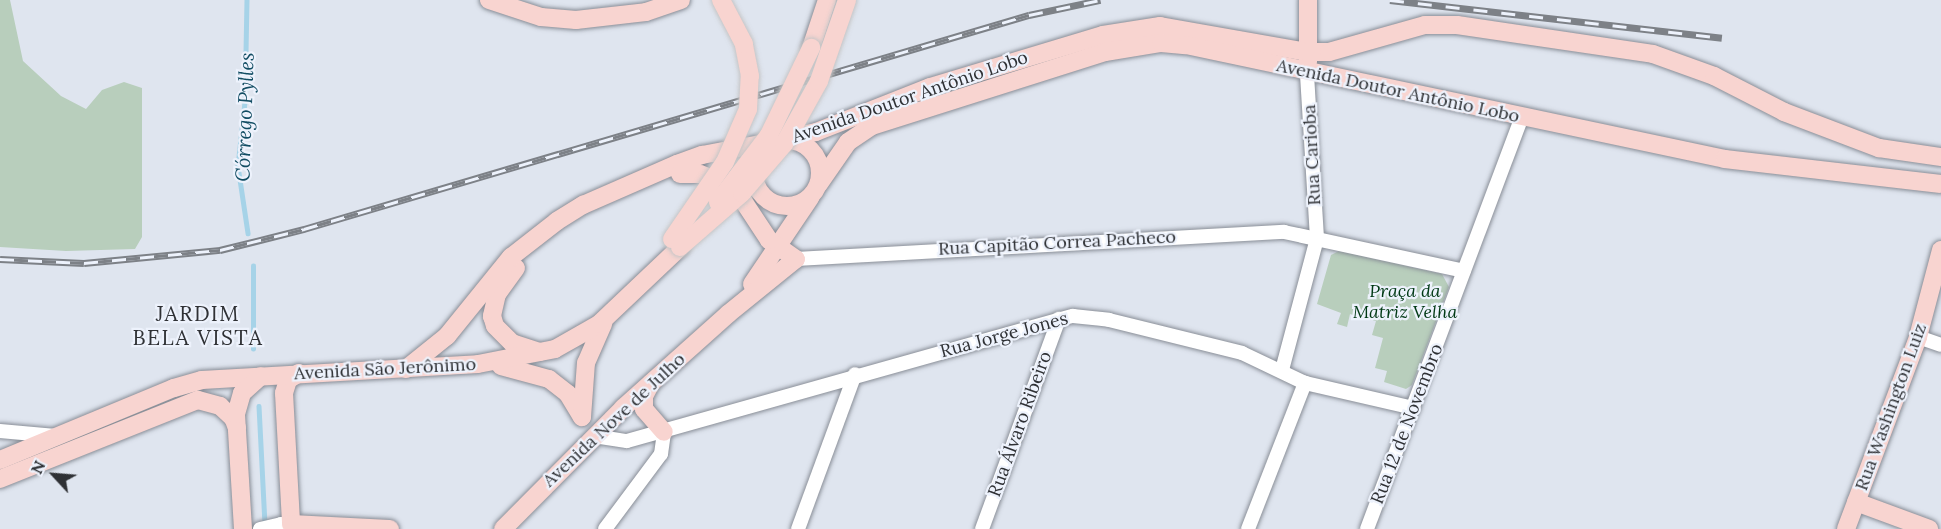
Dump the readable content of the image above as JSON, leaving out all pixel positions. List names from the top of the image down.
{
  "streets": {
    "main road": [
      "Avenida Doutor Antônio Lobo",
      "Rua Carioba",
      "Avenida São Jerônimo",
      "Rua Washington Luiz",
      "Avenida Nove de Julho"
    ],
    "street": [
      "Rua Capitão Correa Pacheco",
      "Rua Jorge Jones",
      "Rua Álvaro Ribeiro",
      "Rua 12 de Novembro"
    ]
  },
  "crossings": [
    ["Avenida Doutor Antônio Lobo", "Rua Carioba"],
    ["Avenida Doutor Antônio Lobo", "Avenida São Jerônimo"],
    ["Avenida Doutor Antônio Lobo", "Avenida Nove de Julho"],
    ["Avenida Doutor Antônio Lobo", "Rua 12 de Novembro"],
    ["Rua Carioba", "Rua Capitão Correa Pacheco"],
    ["Rua Carioba", "Rua Jorge Jones"],
    ["Rua Capitão Correa Pacheco", "Rua 12 de Novembro"],
    ["Rua Jorge Jones", "Avenida Nove de Julho"],
    ["Rua Jorge Jones", "Rua Álvaro Ribeiro"],
    ["Rua Jorge Jones", "Rua 12 de Novembro"]
  ],
  "districts": ["JARDIM BELA VISTA"],
  "water": ["Córrego Pylles"],
  "parks": ["Praça da Matriz Velha"],
  "north": "top left"
}
